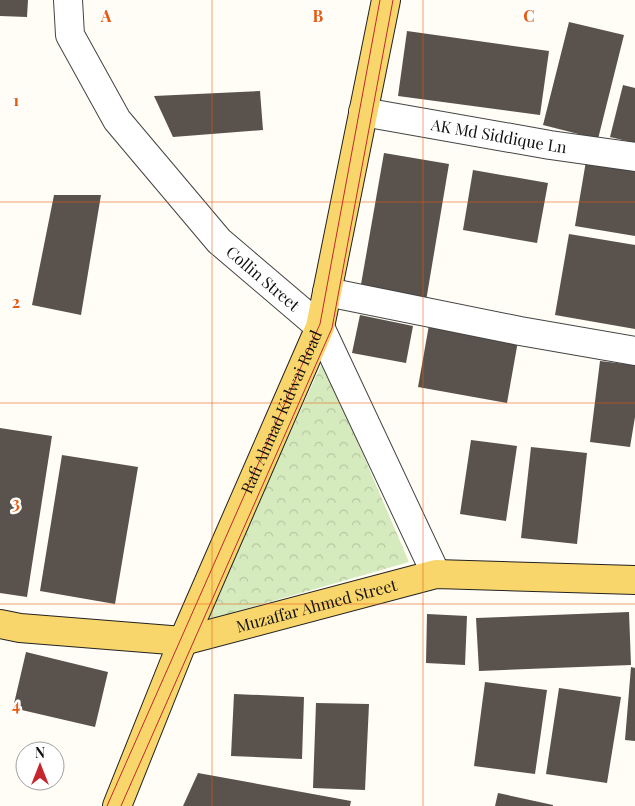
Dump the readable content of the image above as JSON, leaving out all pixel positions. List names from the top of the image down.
{
  "streets": {
    "main road": ["Rafi Ahmad Kidwai Road", "Muzaffar Ahmed Street"],
    "street": ["AK Md Siddique Ln", "Collin Street"]
  },
  "crossings": [
    ["AK Md Siddique Ln", "Rafi Ahmad Kidwai Road"],
    ["Collin Street", "Rafi Ahmad Kidwai Road"],
    ["Collin Street", "Muzaffar Ahmed Street"],
    ["Rafi Ahmad Kidwai Road", "Muzaffar Ahmed Street"]
  ],
  "north": "top",
  "grid": {
    "columns": ["A", "B", "C"],
    "rows": [
      "1",
      "2",
      "3",
      "4"
    ]
  }
}
